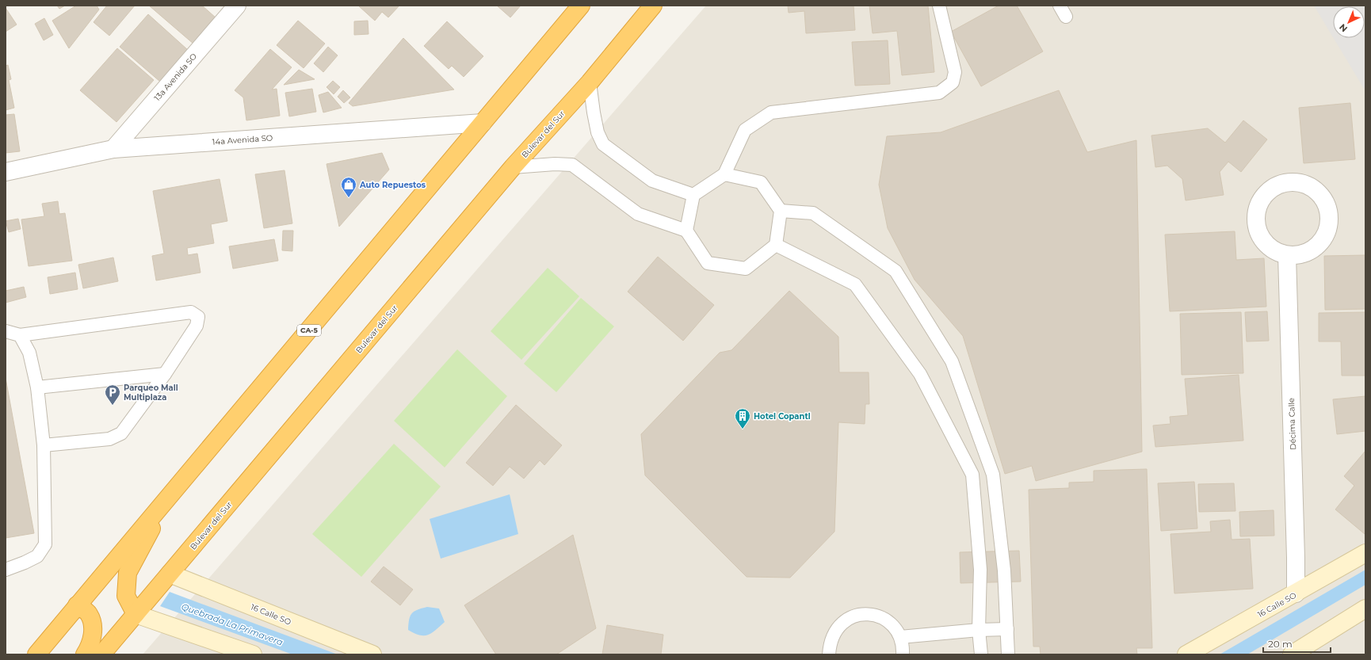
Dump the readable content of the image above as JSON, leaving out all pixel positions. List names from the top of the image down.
{
  "streets": {
    "highway": ["Bulevar del Sur", "CA-5"],
    "street": [
      "13a Avenida SO",
      "14a Avenida SO",
      "Décima Calle",
      "16 Calle SO"
    ]
  },
  "crossings": [
    ["13a Avenida SO", "14a Avenida SO"],
    ["Bulevar del Sur", "16 Calle SO"],
    ["14a Avenida SO", "CA-5"],
    ["Décima Calle", "16 Calle SO"]
  ],
  "water": ["Quebrada La Primavera"],
  "places": {
    "shop": ["Auto Repuestos"],
    "parking": ["Parqueo Mall Multiplaza"],
    "building": ["Hotel Copantl"]
  },
  "scale_bar": "20 m",
  "north": "bottom left"
}
